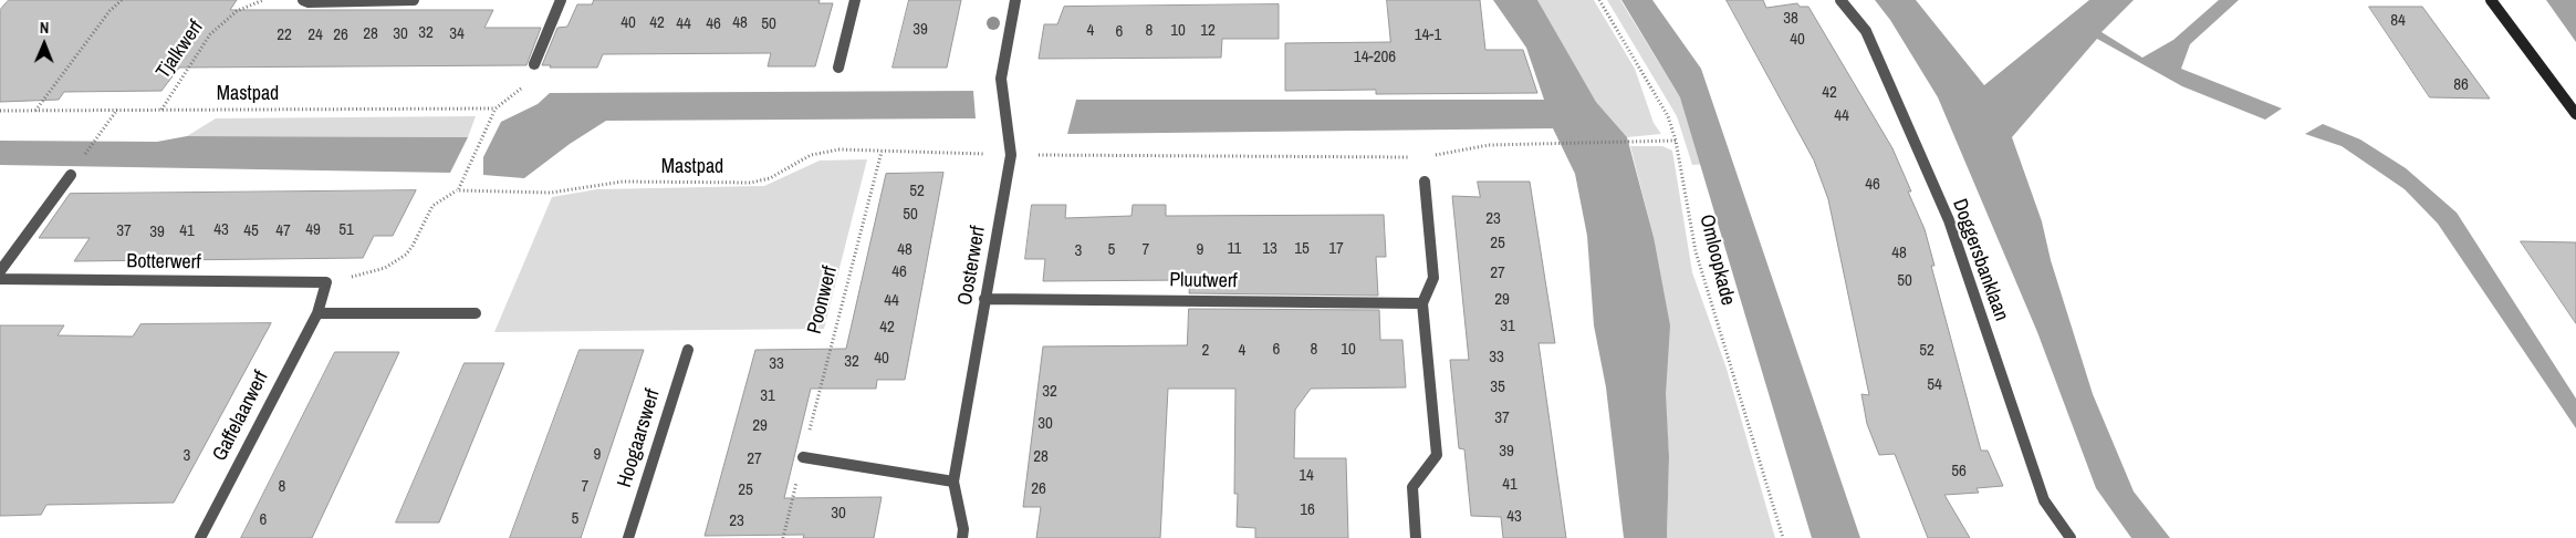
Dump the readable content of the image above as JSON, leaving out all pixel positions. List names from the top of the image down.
{
  "streets": {
    "street": [
      "Doggersbanklaan",
      "Botterwerf",
      "Oosterwerf",
      "Pluutwerf",
      "Gaffelaarwerf",
      "Hoogaarswerf"
    ],
    "path": [
      "Tjalkwerf",
      "Mastpad",
      "Omloopkade",
      "Poonwerf"
    ]
  },
  "crossings": [
    ["Tjalkwerf", "Mastpad"],
    ["Mastpad", "Oosterwerf"],
    ["Mastpad", "Poonwerf"],
    ["Botterwerf", "Gaffelaarwerf"],
    ["Oosterwerf", "Pluutwerf"]
  ],
  "house_numbers": [
    "38",
    "84",
    "40",
    "42",
    "48",
    "44",
    "46",
    "50",
    "39",
    "4",
    "8",
    "10",
    "12",
    "6",
    "32",
    "28",
    "30",
    "34",
    "22",
    "24",
    "26",
    "14-1",
    "40",
    "14-206",
    "86",
    "42",
    "44",
    "46",
    "52",
    "50",
    "23",
    "43",
    "49",
    "51",
    "37",
    "41",
    "45",
    "47",
    "39",
    "25",
    "11",
    "13",
    "15",
    "17",
    "48",
    "5",
    "7",
    "9",
    "3",
    "48",
    "46",
    "27",
    "50",
    "29",
    "44",
    "31",
    "42",
    "6",
    "8",
    "10",
    "2",
    "4",
    "52",
    "33",
    "40",
    "32",
    "33",
    "54",
    "35",
    "32",
    "31",
    "37",
    "30",
    "29",
    "39",
    "9",
    "3",
    "28",
    "27",
    "56",
    "14",
    "41",
    "8",
    "7",
    "26",
    "25",
    "16",
    "30",
    "43",
    "5",
    "6",
    "23"
  ],
  "north": "top"
}
